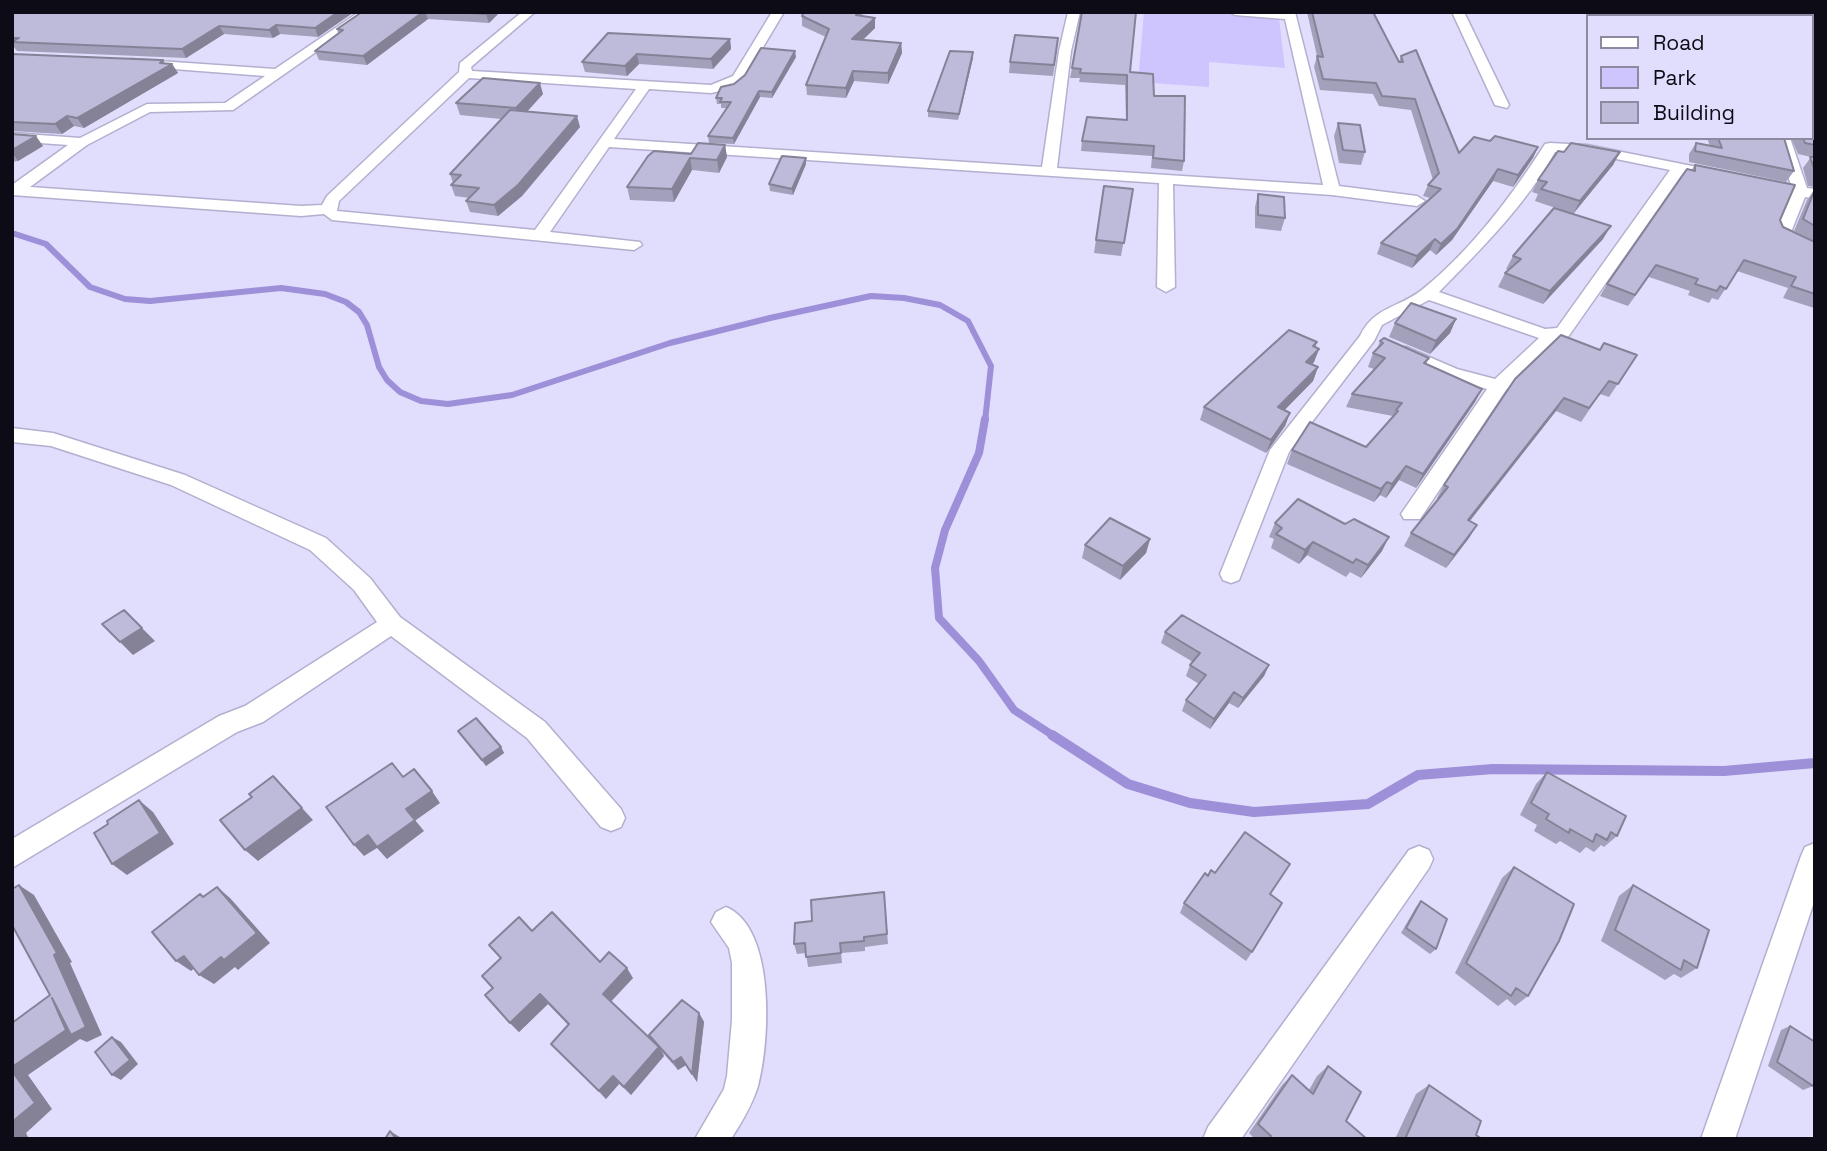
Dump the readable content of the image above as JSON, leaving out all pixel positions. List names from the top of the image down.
{
  "legend": ["Road", "Park", "Building"]
}
